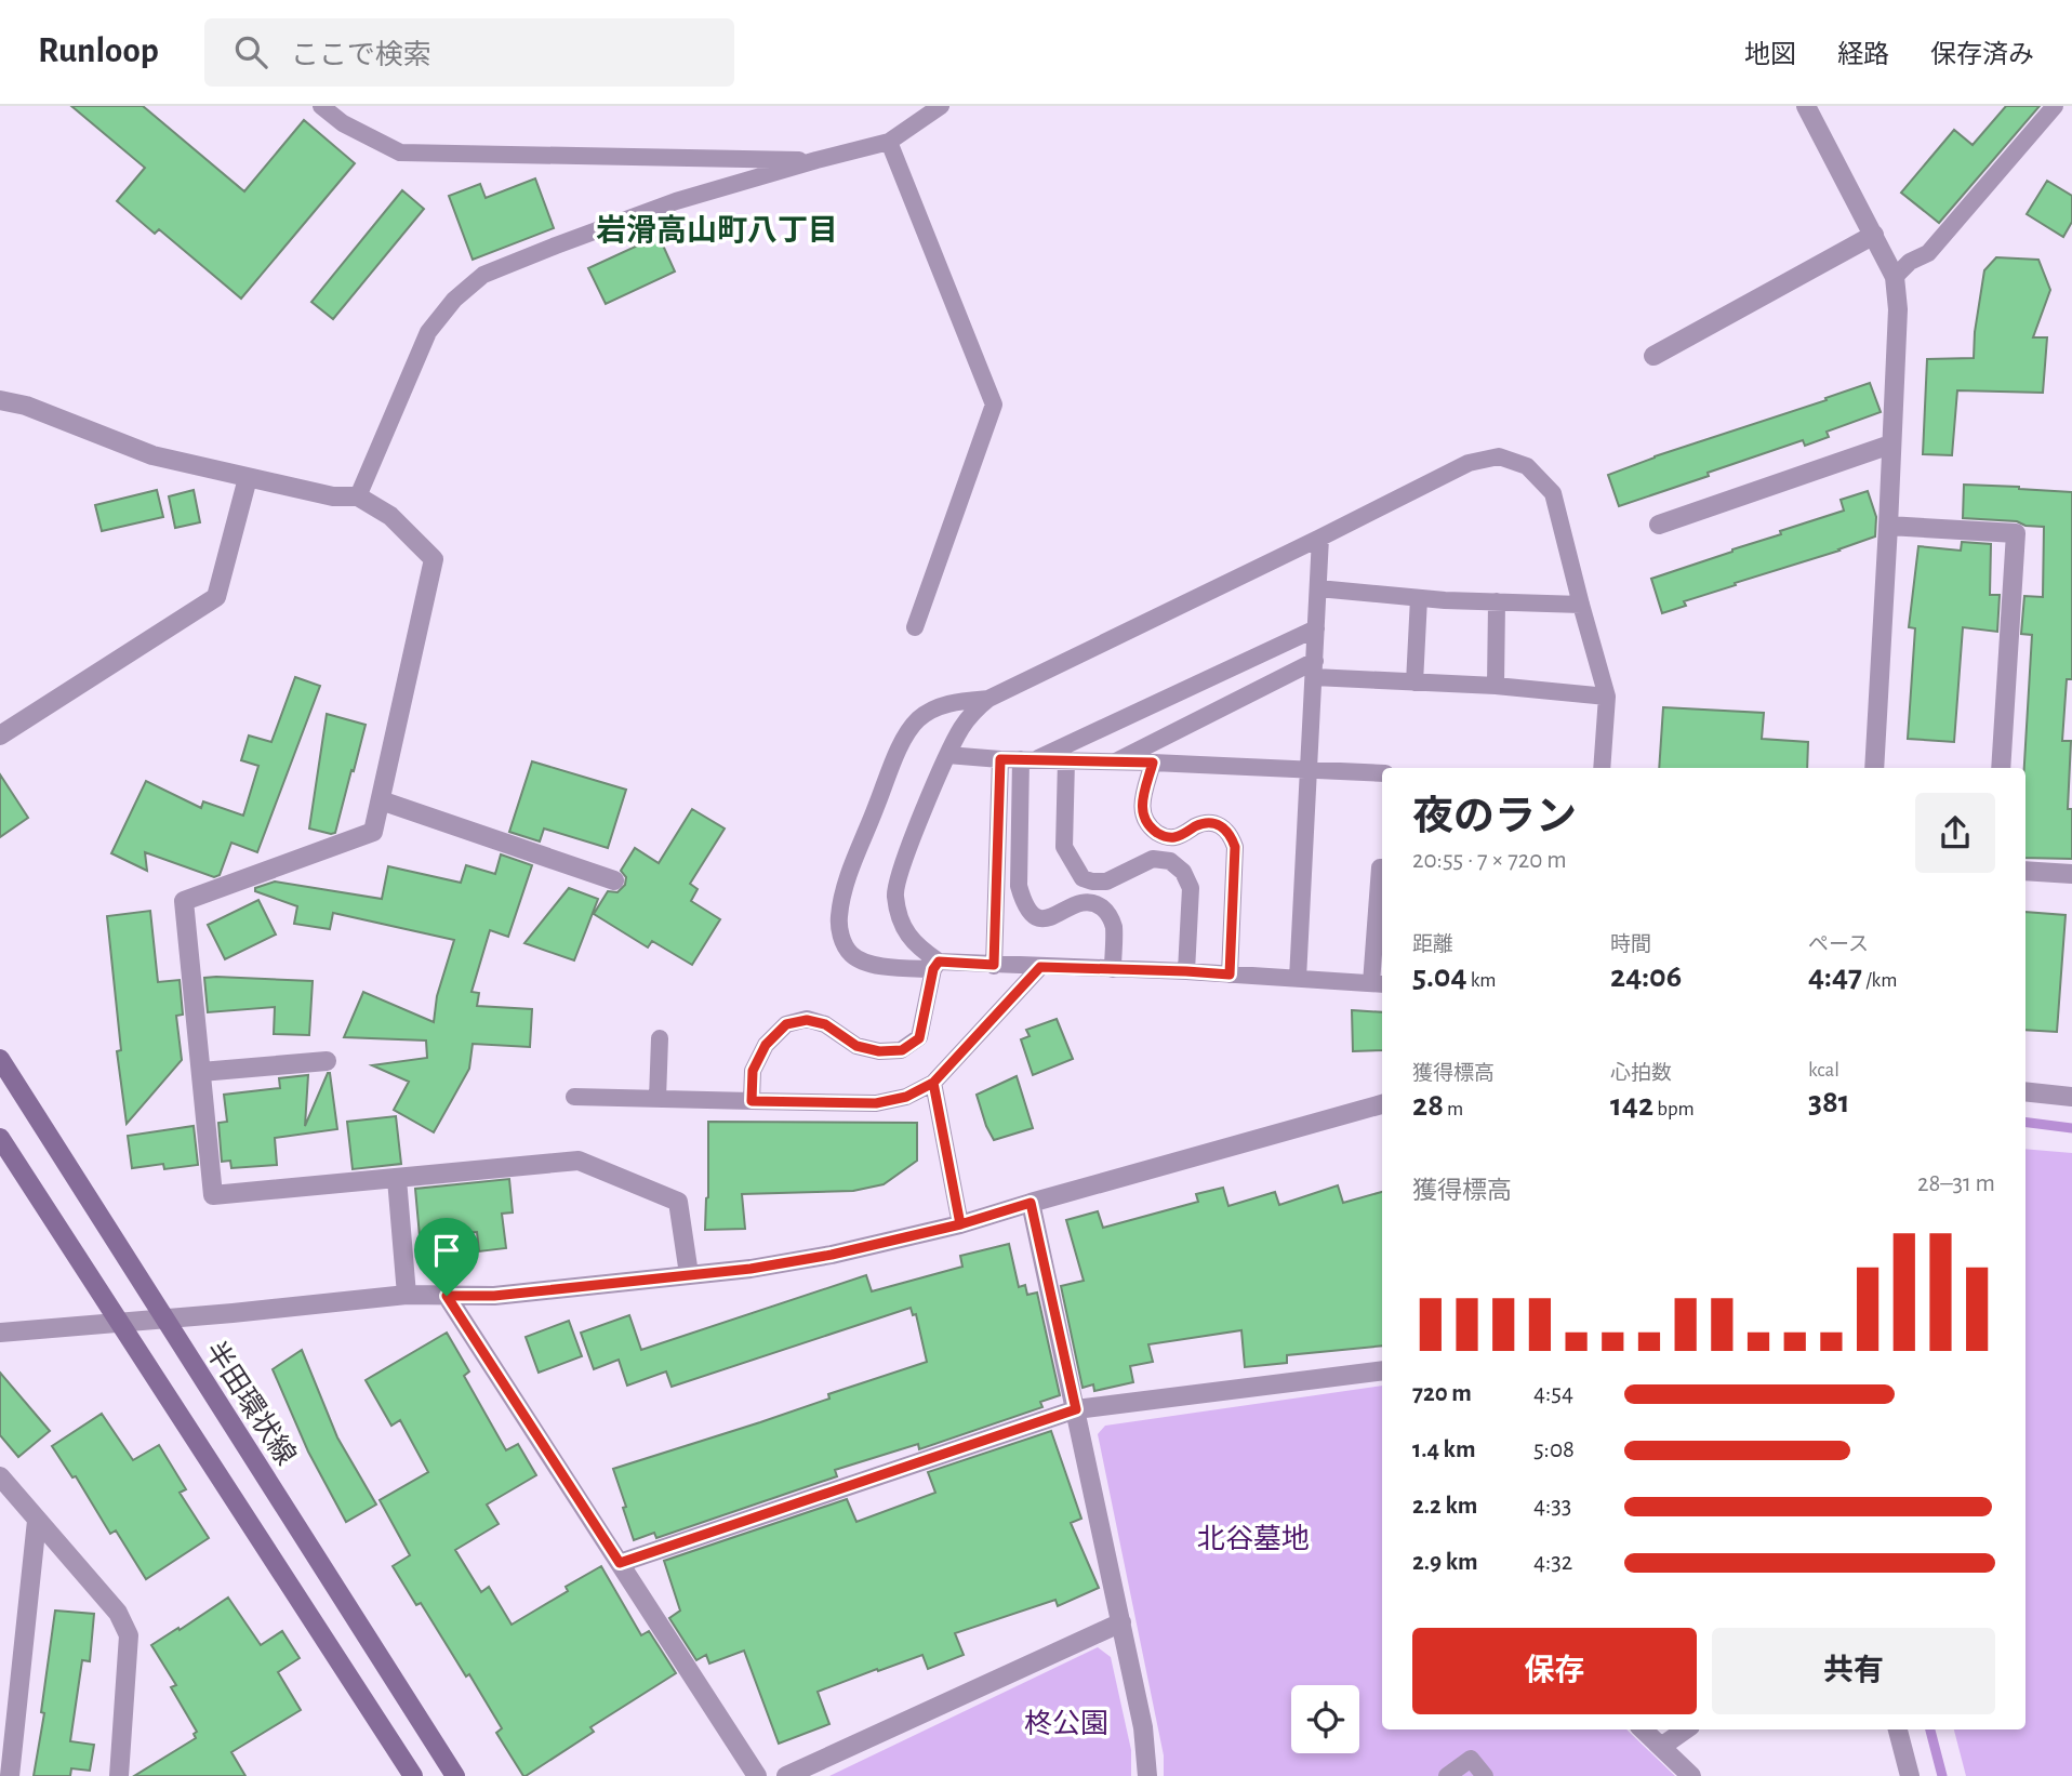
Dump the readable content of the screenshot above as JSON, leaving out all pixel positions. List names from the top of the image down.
{
  "streets": {
    "main road": ["半田環状線"]
  },
  "districts": ["岩滑高山町八丁目"],
  "parks": ["北谷墓地", "柊公園"],
  "page": {
    "header": "Runloop",
    "search": "ここで検索",
    "nav": ["地図", "経路", "保存済み"],
    "heading": ["夜のラン", "20:55 · 7 × 720 m"],
    "stats": [
      ["距離", "5.04 km"],
      ["時間", "24:06"],
      ["ペース", "4:47 /km"],
      ["獲得標高", "28 m"],
      ["心拍数", "142 bpm"],
      ["kcal", "381"]
    ],
    "chart": ["獲得標高", "28–31 m"],
    "list": [
      {
        "name": "720 m",
        "note": "4:54"
      },
      {
        "name": "1.4 km",
        "note": "5:08"
      },
      {
        "name": "2.2 km",
        "note": "4:33"
      },
      {
        "name": "2.9 km",
        "note": "4:32"
      }
    ],
    "buttons": ["保存", "共有"]
  }
}
